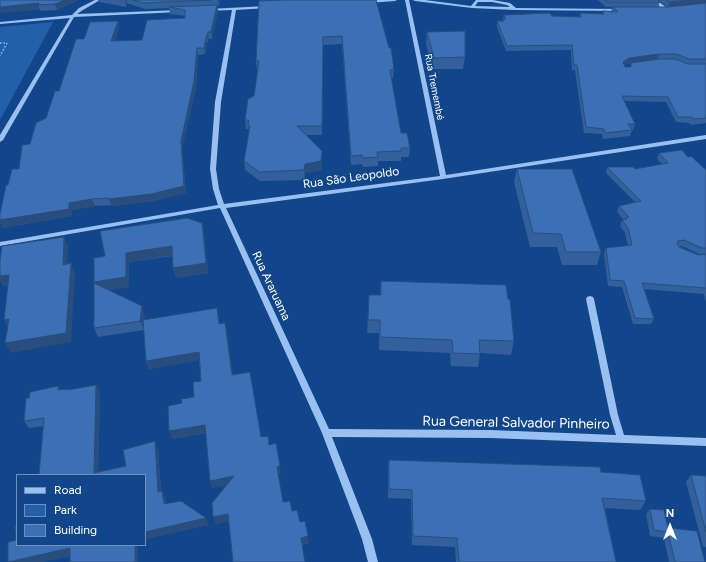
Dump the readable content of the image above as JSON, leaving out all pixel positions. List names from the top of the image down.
{
  "streets": {
    "street": [
      "Rua Tremembé",
      "Rua São Leopoldo",
      "Rua Araruama",
      "Rua General Salvador Pinheiro"
    ]
  },
  "crossings": [
    ["Rua Tremembé", "Rua São Leopoldo"],
    ["Rua São Leopoldo", "Rua Araruama"],
    ["Rua Araruama", "Rua General Salvador Pinheiro"]
  ],
  "legend": ["Road", "Park", "Building"],
  "north": "top"
}
